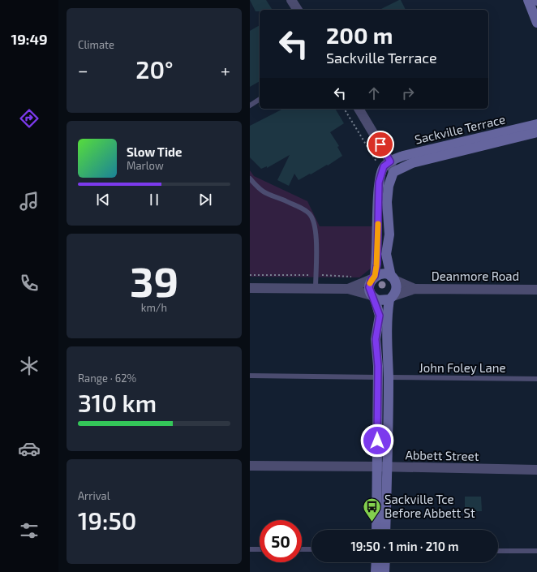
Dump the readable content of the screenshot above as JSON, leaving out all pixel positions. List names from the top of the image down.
{
  "streets": {
    "main road": ["Sackville Terrace"],
    "street": ["Deanmore Road", "Abbett Street"],
    "lane": ["John Foley Lane"]
  },
  "places": {
    "bus stop": ["Sackville Tce Before Abbett St"]
  },
  "page": {
    "tabs": "19:49",
    "tile": [
      "Climate",
      ["39", "km/h"],
      ["Range · 62%", "310 km"],
      ["Arrival", "19:50"]
    ],
    "turn": ["200 m", "Sackville Terrace"],
    "heat": ["−", "20°", "+"],
    "song": ["Slow Tide", "Marlow"],
    "limit": "50",
    "trip": "19:50 · 1 min · 210 m"
  }
}
